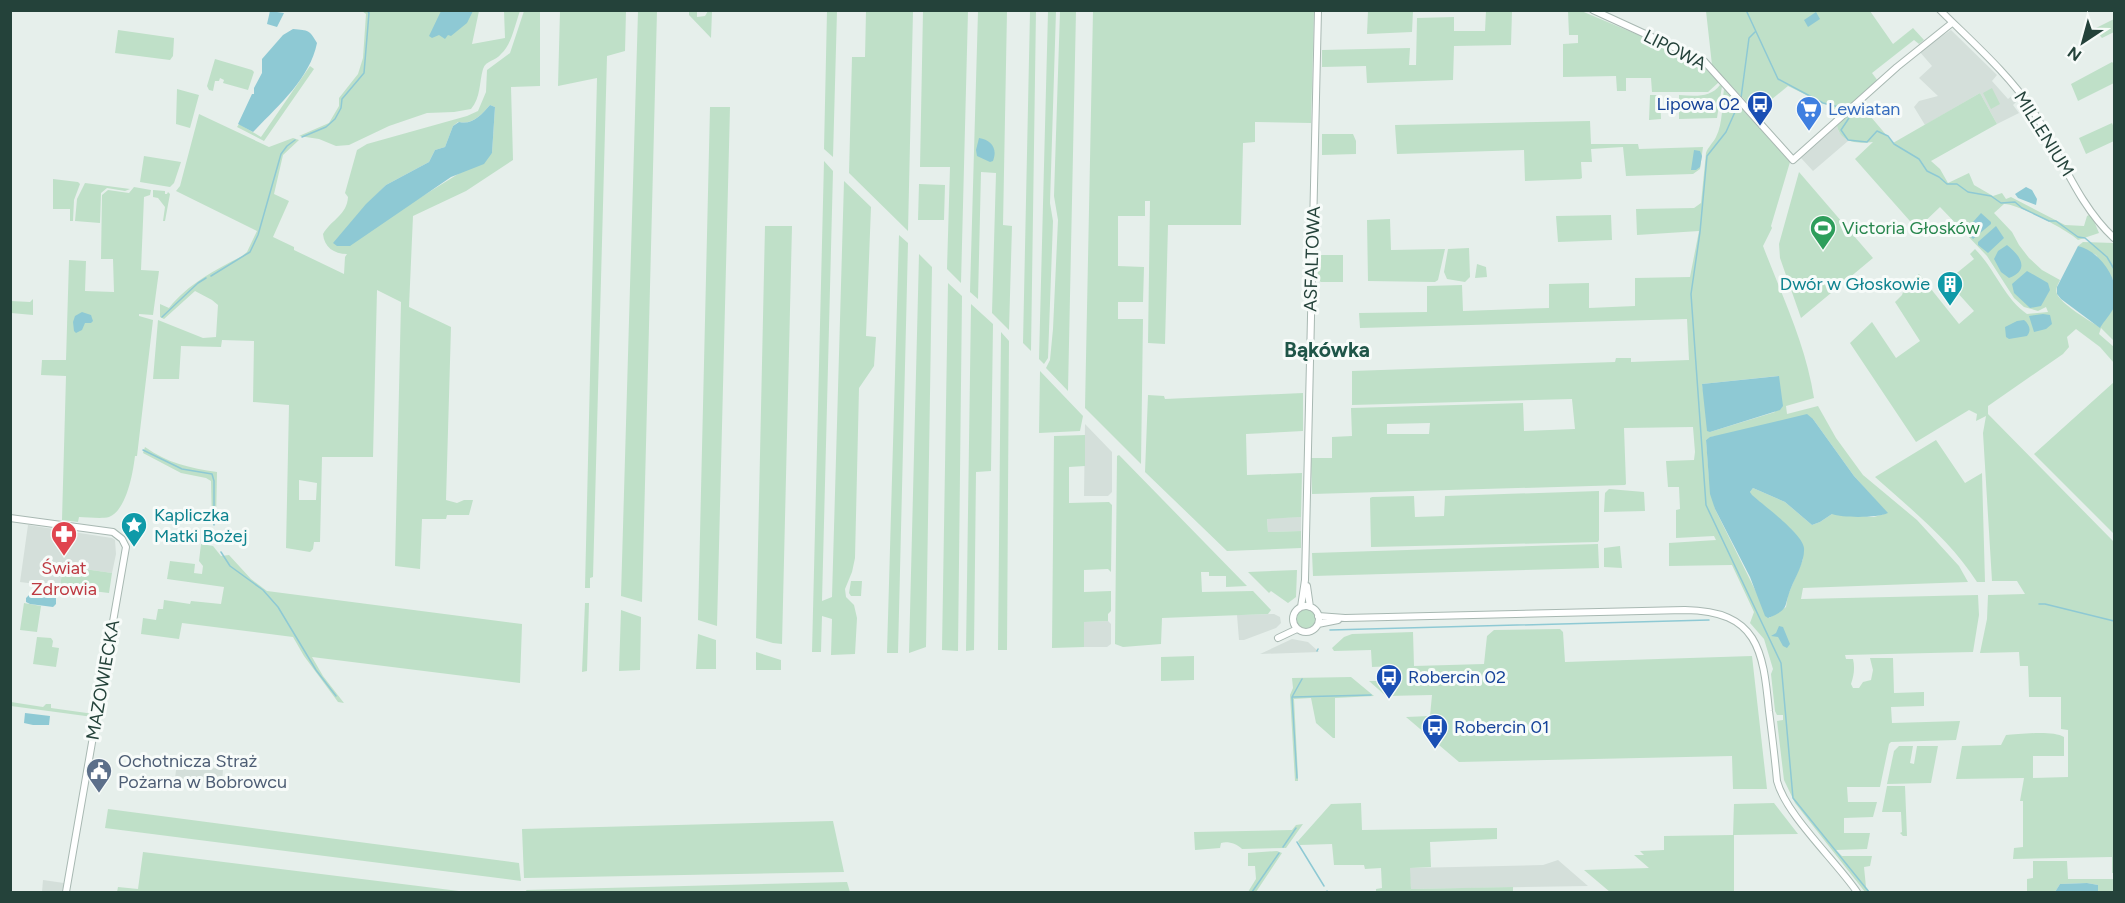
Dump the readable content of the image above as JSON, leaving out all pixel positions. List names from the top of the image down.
{
  "streets": {
    "street": [
      "LIPOWA",
      "MILLENIUM",
      "ASFALTOWA",
      "MAZOWIECKA"
    ]
  },
  "crossings": [
    ["LIPOWA", "MILLENIUM"]
  ],
  "districts": ["Bąkówka"],
  "places": {
    "bus stop": ["Lipowa 02", "Robercin 02", "Robercin 01"],
    "supermarket": ["Lewiatan"],
    "sports": ["Victoria Głosków"],
    "building": ["Dwór w Głoskowie"],
    "place": ["Kapliczka Matki Bożej"],
    "pharmacy": ["Świat Zdrowia"],
    "public building": ["Ochotnicza Straż Pożarna w Bobrowcu"]
  },
  "north": "bottom left"
}
